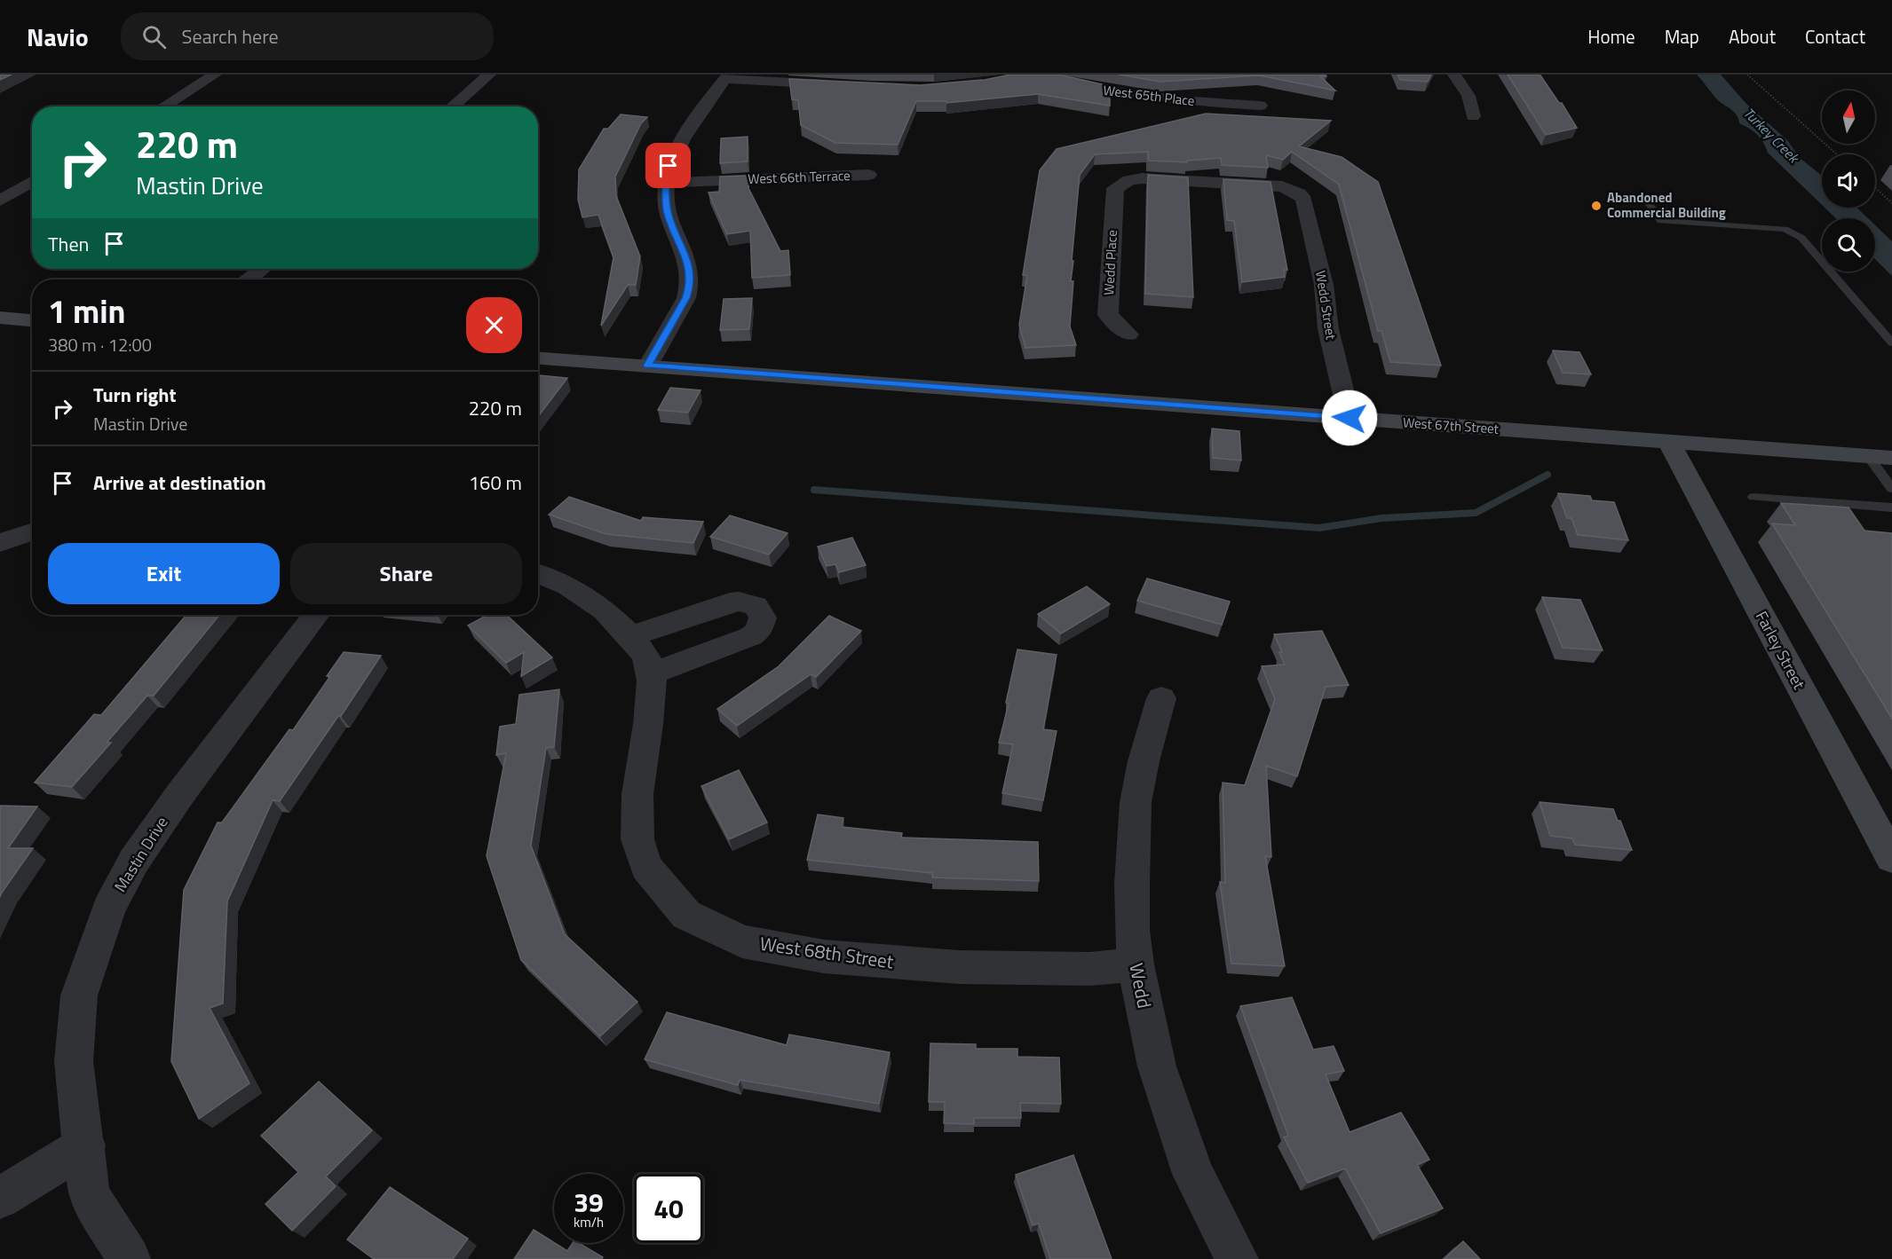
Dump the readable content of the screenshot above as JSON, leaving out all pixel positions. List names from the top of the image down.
{
  "streets": {
    "street": [
      "West 65th Place",
      "West 66th Terrace",
      "Wedd Place",
      "Wedd Street",
      "West 67th Street",
      "Farley Street",
      "Mastin Drive",
      "West 68th Street",
      "Wedd"
    ]
  },
  "crossings": [
    ["Wedd Place", "Wedd Street"],
    ["Wedd Street", "West 67th Street"],
    ["West 67th Street", "Farley Street"],
    ["West 68th Street", "Wedd"]
  ],
  "water": ["Turkey Creek"],
  "places": ["Abandoned Commercial Building"],
  "north": "top",
  "page": {
    "header": "Navio",
    "search": "Search here",
    "nav": [
      "Home",
      "Map",
      "About",
      "Contact"
    ],
    "turn": ["220 m", "Mastin Drive"],
    "then": "Then",
    "heading": ["1 min", "380 m · 12:00"],
    "list": [
      {
        "name": "Turn right",
        "note": "Mastin Drive",
        "value": "220 m"
      },
      {
        "name": "Arrive at destination",
        "value": "160 m"
      }
    ],
    "buttons": ["Exit", "Share"],
    "speed": "39 km/h",
    "limit": "40"
  }
}
